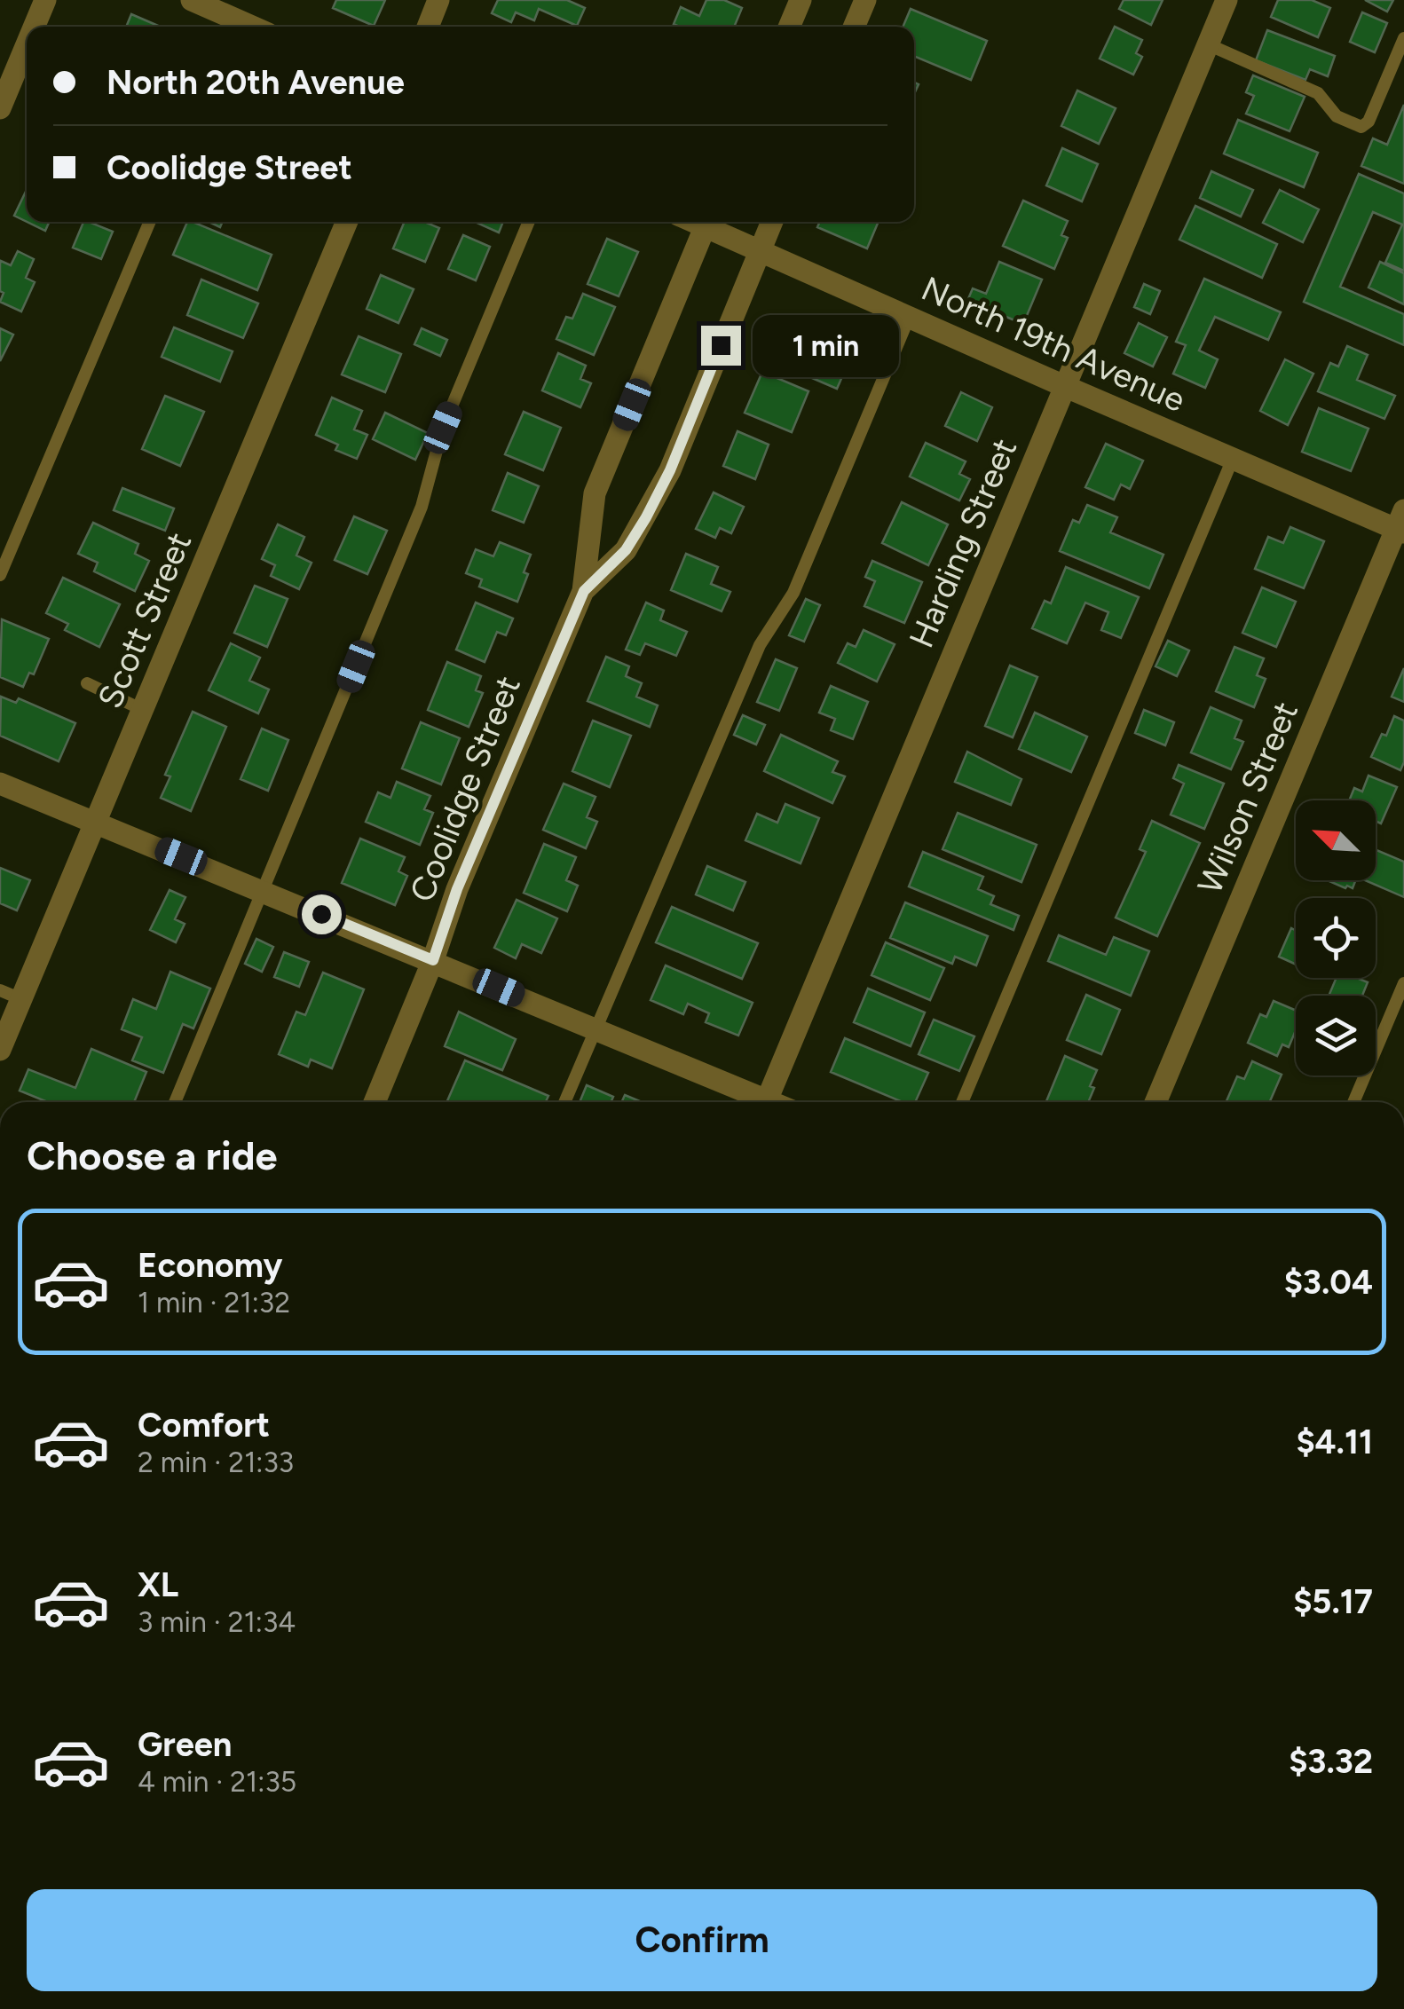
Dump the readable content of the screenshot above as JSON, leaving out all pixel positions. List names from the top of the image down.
{
  "streets": {
    "street": [
      "North 19th Avenue",
      "Harding Street",
      "Scott Street",
      "Coolidge Street",
      "Wilson Street"
    ]
  },
  "crossings": [
    ["North 19th Avenue", "Harding Street"],
    ["North 19th Avenue", "Coolidge Street"],
    ["North 19th Avenue", "Wilson Street"]
  ],
  "north": "top left",
  "page": {
    "banner": ["North 20th Avenue", "Coolidge Street"],
    "bubble": "1 min",
    "heading": "Choose a ride",
    "list": [
      {
        "name": "Economy",
        "note": "1 min · 21:32",
        "value": "$3.04"
      },
      {
        "name": "Comfort",
        "note": "2 min · 21:33",
        "value": "$4.11"
      },
      {
        "name": "XL",
        "note": "3 min · 21:34",
        "value": "$5.17"
      },
      {
        "name": "Green",
        "note": "4 min · 21:35",
        "value": "$3.32"
      }
    ],
    "buttons": "Confirm"
  }
}
